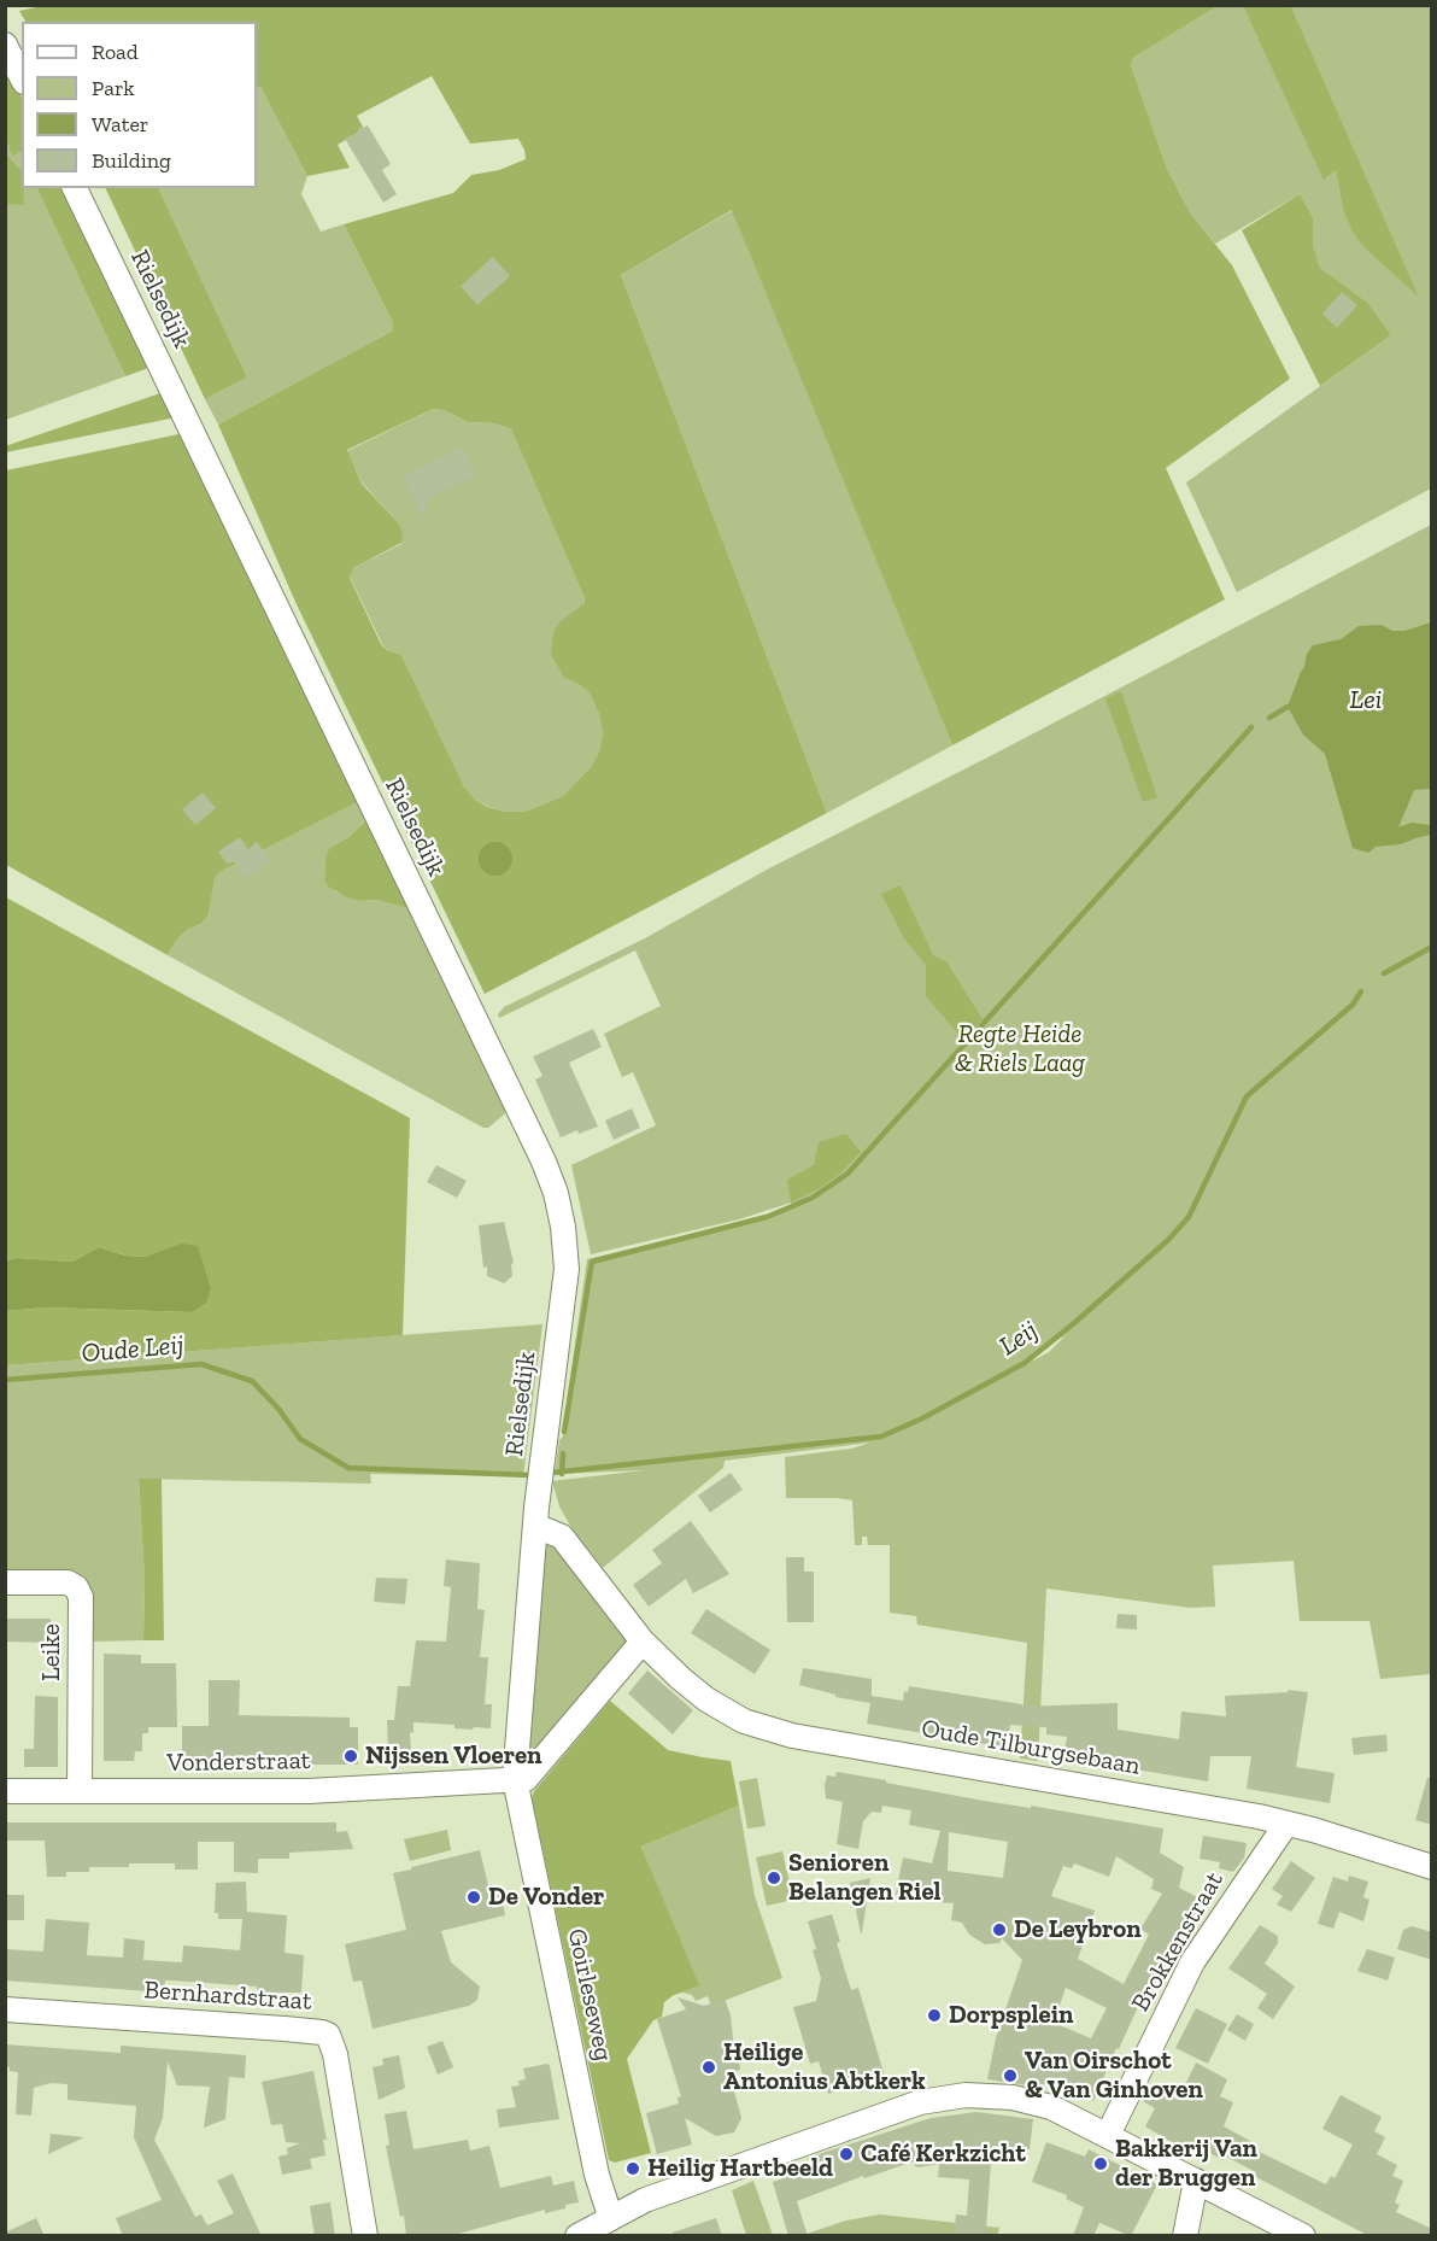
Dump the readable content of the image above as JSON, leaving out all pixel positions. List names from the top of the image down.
{
  "streets": {
    "street": [
      "Rielsedijk",
      "Leike",
      "Oude Tilburgsebaan",
      "Vonderstraat",
      "Brokkenstraat",
      "Goirleseweg",
      "Bernhardstraat"
    ]
  },
  "crossings": [
    ["Rielsedijk", "Oude Tilburgsebaan"],
    ["Rielsedijk", "Goirleseweg"],
    ["Leike", "Vonderstraat"],
    ["Oude Tilburgsebaan", "Brokkenstraat"],
    ["Oude Tilburgsebaan", "Goirleseweg"],
    ["Vonderstraat", "Goirleseweg"]
  ],
  "water": ["Lei", "Leij", "Oude Leij"],
  "parks": ["Regte Heide & Riels Laag"],
  "places": [
    "Nijssen Vloeren",
    "Senioren Belangen Riel",
    "De Vonder",
    "De Leybron",
    "Dorpsplein",
    "Heilige Antonius Abtkerk",
    "Van Oirschot & Van Ginhoven",
    "Café Kerkzicht",
    "Bakkerij Van der Bruggen",
    "Heilig Hartbeeld"
  ],
  "legend": [
    "Road",
    "Park",
    "Water",
    "Building"
  ]
}
